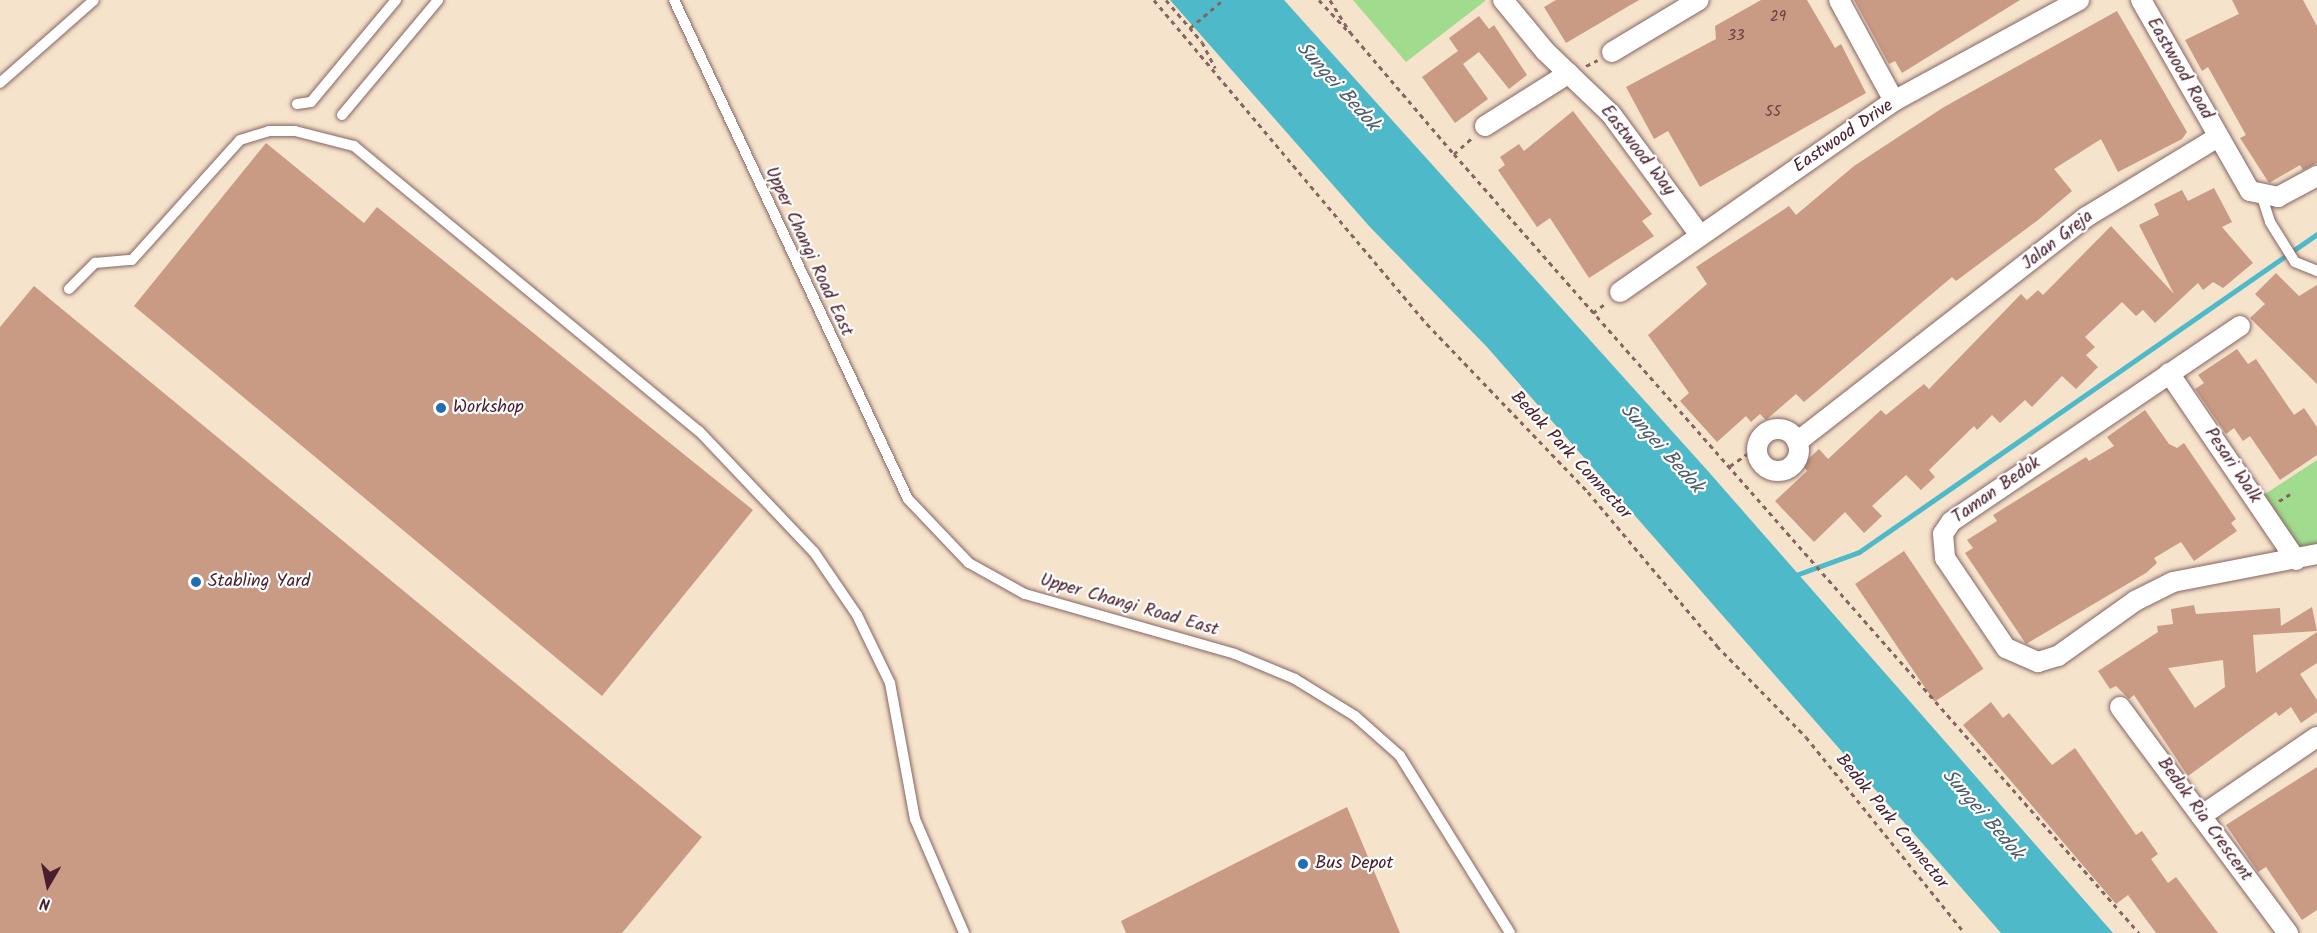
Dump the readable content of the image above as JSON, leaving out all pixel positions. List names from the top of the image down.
{
  "streets": {
    "street": [
      "Eastwood Road",
      "Eastwood Drive",
      "Eastwood Way",
      "Jalan Greja",
      "Pesari Walk",
      "Taman Bedok",
      "Bedok Ria Crescent"
    ],
    "lane": ["Upper Changi Road East"],
    "path": ["Bedok Park Connector"]
  },
  "crossings": [
    ["Eastwood Road", "Jalan Greja"],
    ["Eastwood Drive", "Eastwood Way"],
    ["Pesari Walk", "Taman Bedok"]
  ],
  "water": ["Sungei Bedok"],
  "places": ["Workshop", "Stabling Yard", "Bus Depot"],
  "house_numbers": ["29", "33", "55"],
  "north": "bottom"
}
